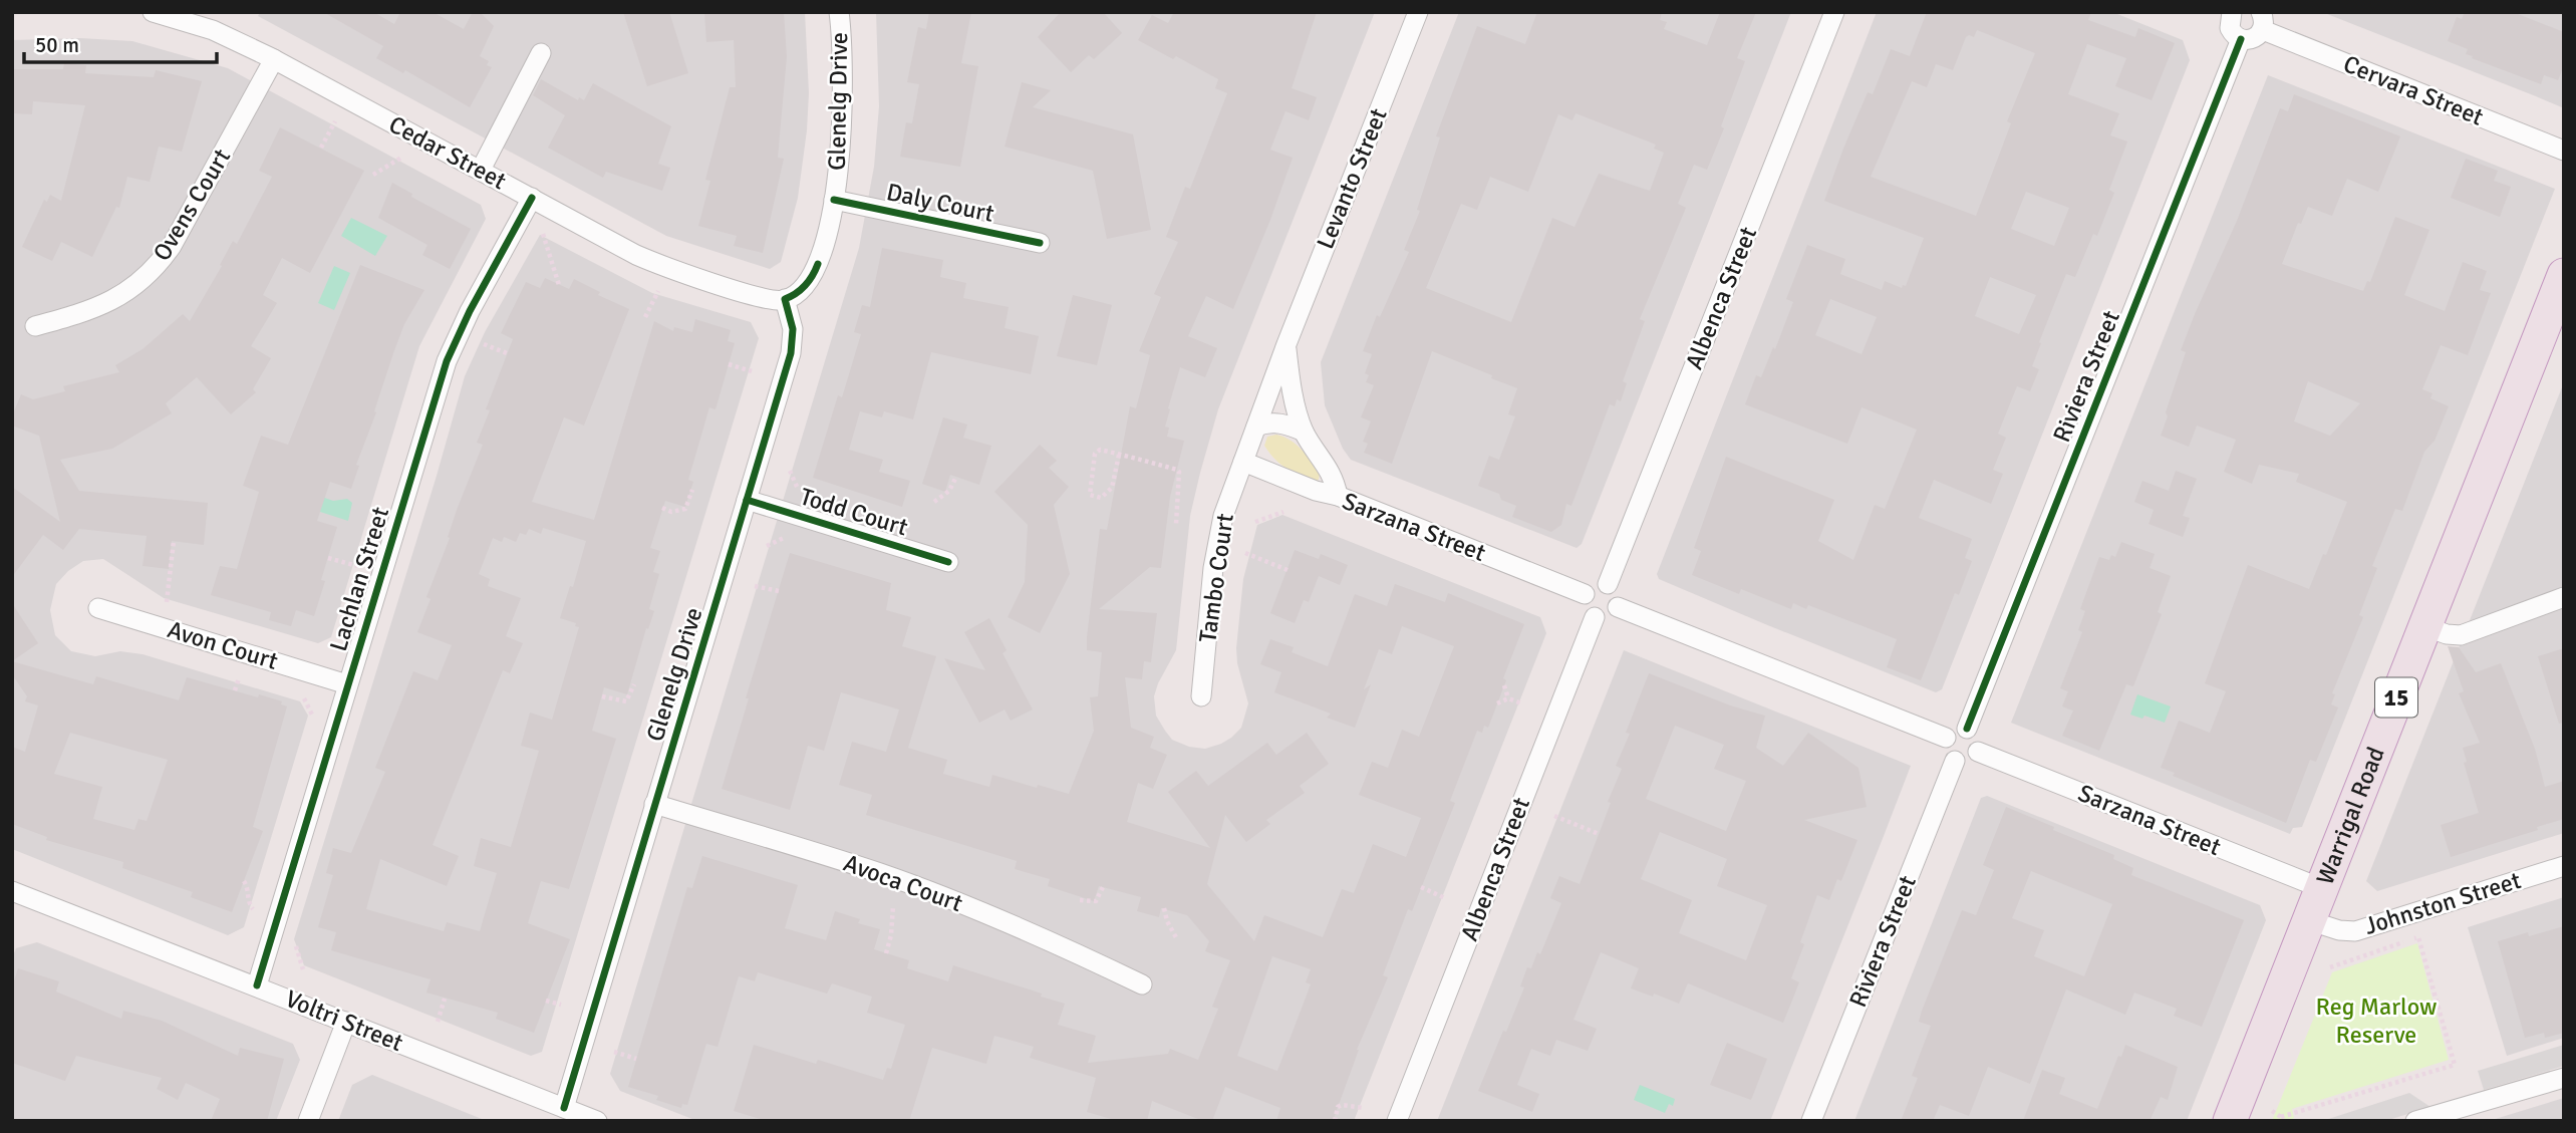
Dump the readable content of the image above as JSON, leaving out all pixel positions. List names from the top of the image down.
{
  "streets": {
    "highway": ["15", "Warrigal Road"],
    "street": [
      "Cervara Street",
      "Glenelg Drive",
      "Cedar Street",
      "Levanto Street",
      "Daly Court",
      "Ovens Court",
      "Albenca Street",
      "Riviera Street",
      "Todd Court",
      "Sarzana Street",
      "Tambo Court",
      "Lachlan Street",
      "Avon Court",
      "Avoca Court",
      "Johnston Street",
      "Voltri Street"
    ]
  },
  "crossings": [
    ["Glenelg Drive", "Cedar Street"],
    ["Glenelg Drive", "Daly Court"],
    ["Glenelg Drive", "Todd Court"],
    ["Glenelg Drive", "Avoca Court"],
    ["Glenelg Drive", "Voltri Street"],
    ["Cedar Street", "Ovens Court"],
    ["Cedar Street", "Lachlan Street"],
    ["Levanto Street", "Sarzana Street"],
    ["Levanto Street", "Tambo Court"],
    ["Albenca Street", "Sarzana Street"],
    ["Riviera Street", "Sarzana Street"],
    ["Sarzana Street", "Tambo Court"],
    ["Sarzana Street", "Warrigal Road"],
    ["Lachlan Street", "Avon Court"],
    ["Lachlan Street", "Voltri Street"],
    ["Warrigal Road", "Johnston Street"]
  ],
  "parks": ["Reg Marlow Reserve"],
  "scale_bar": "50 m"
}
